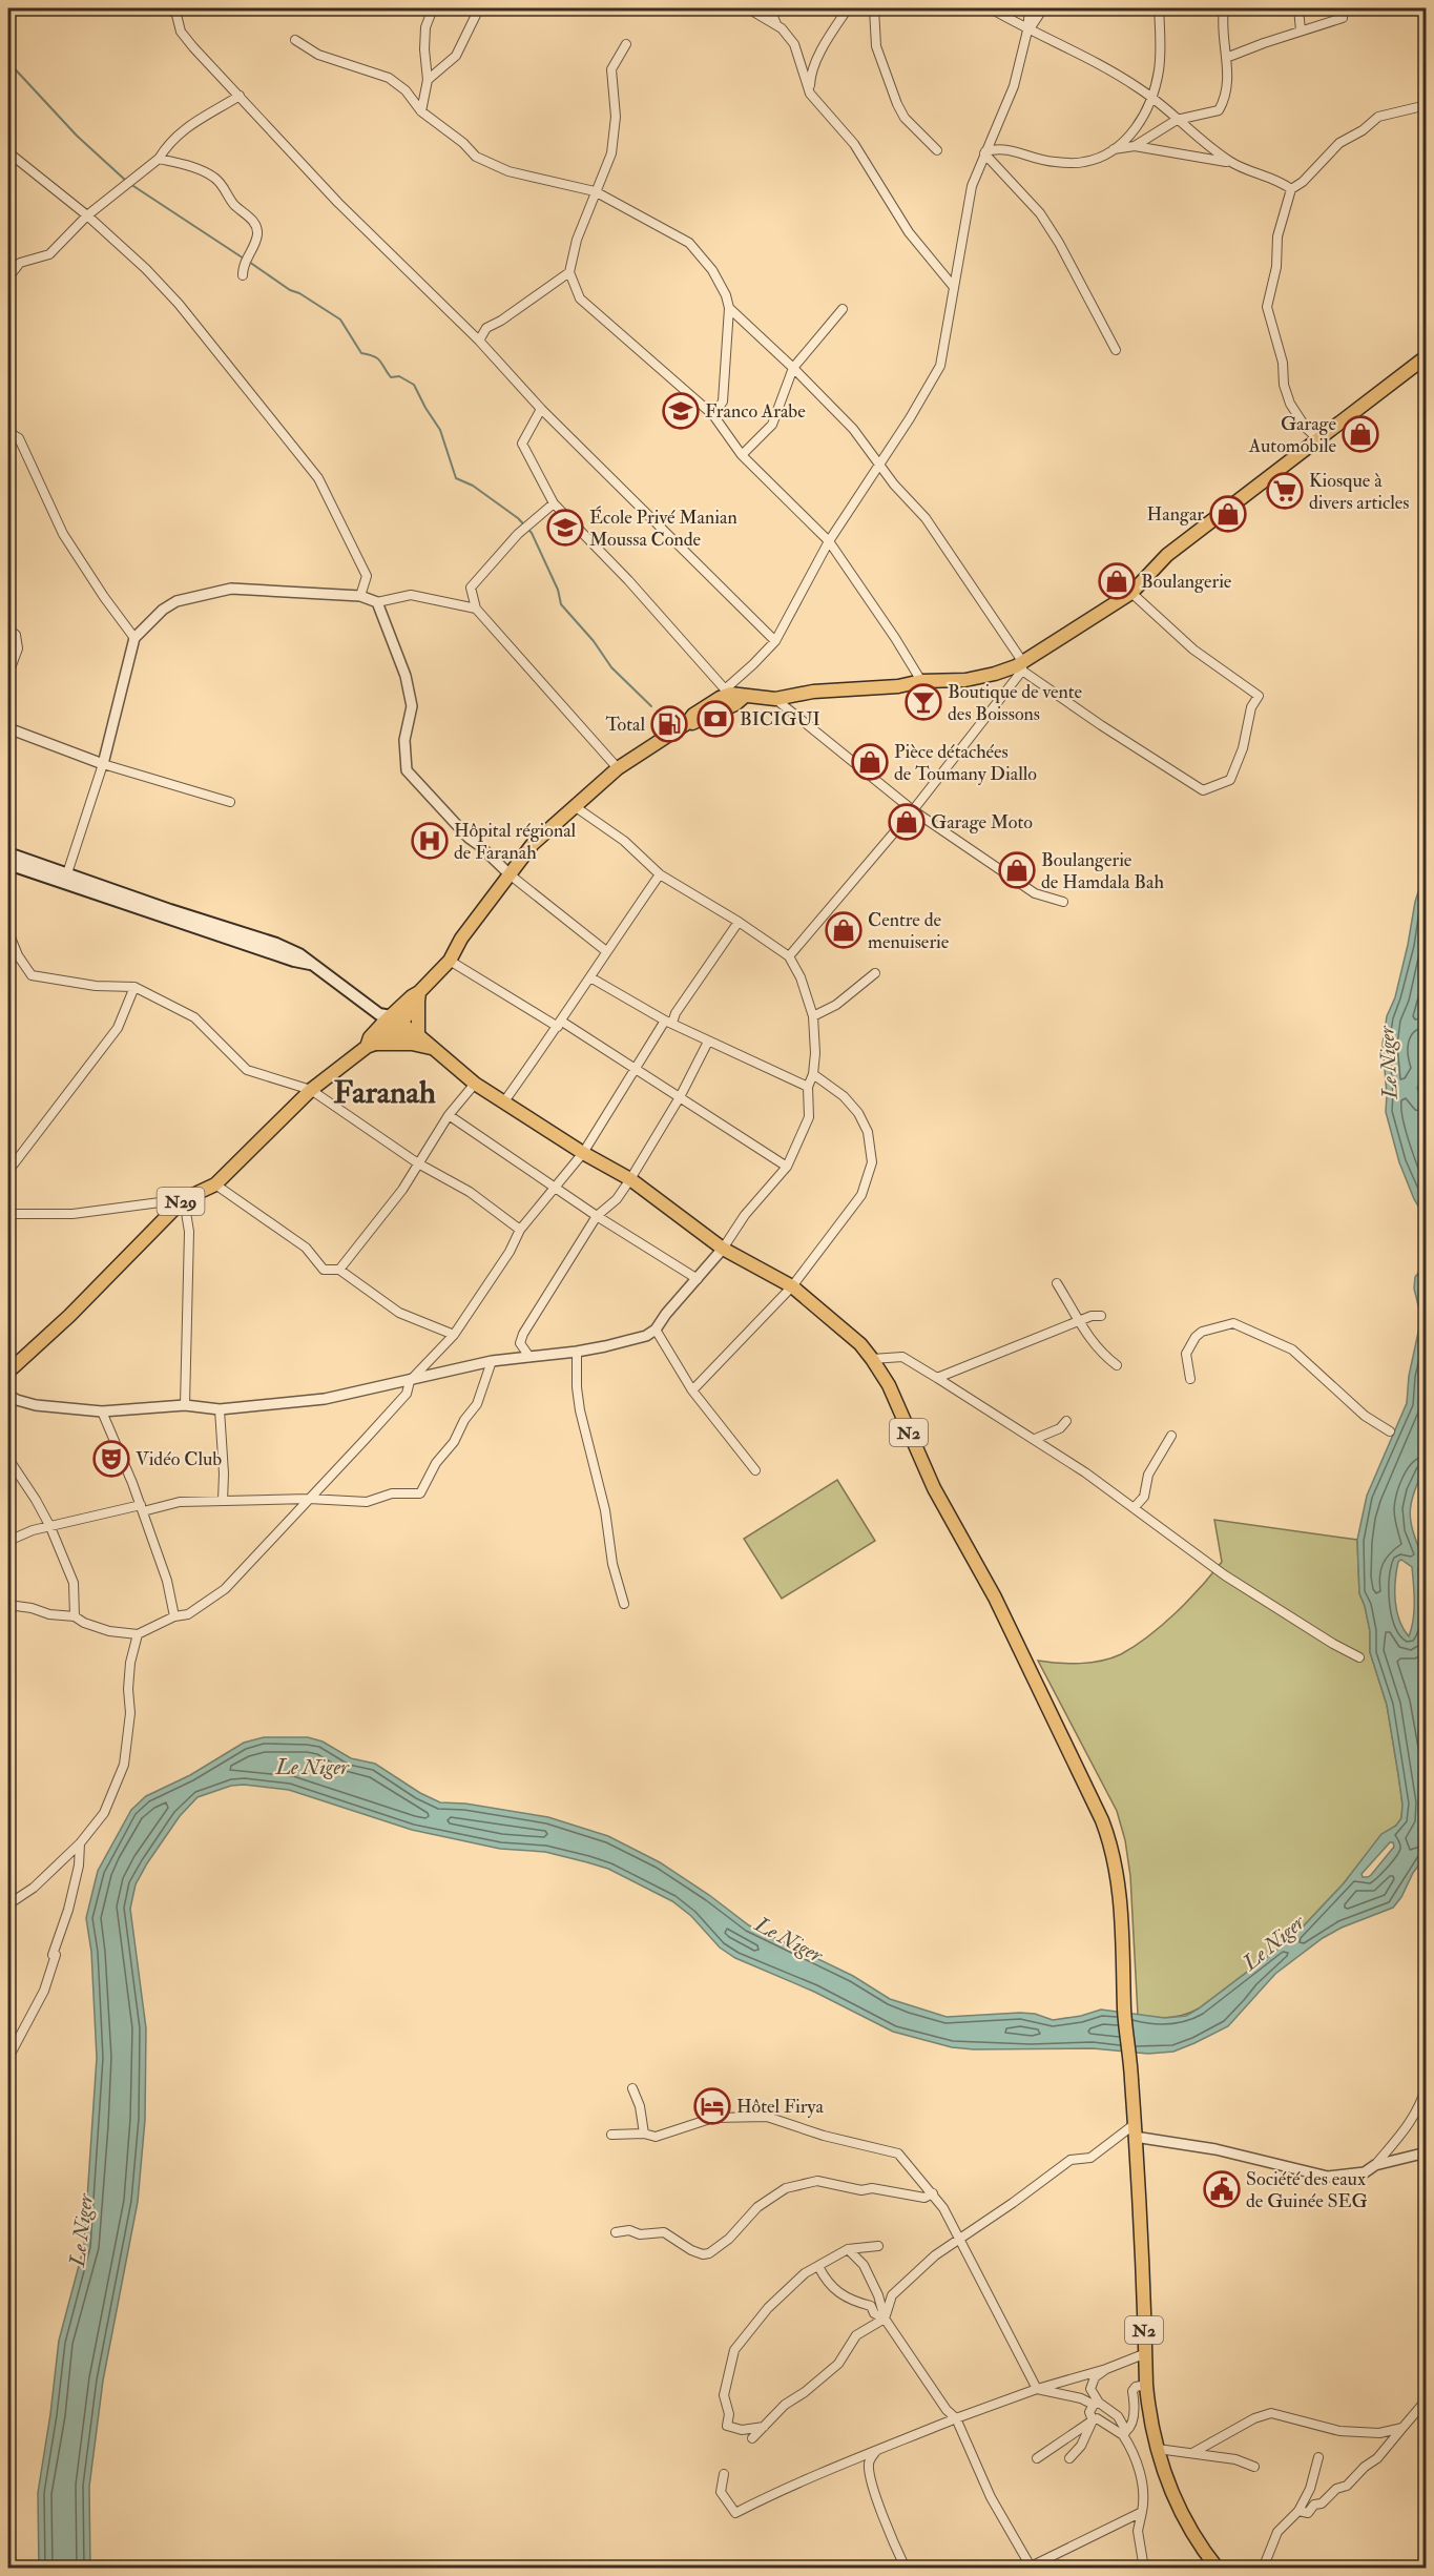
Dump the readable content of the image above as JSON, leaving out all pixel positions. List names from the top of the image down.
{
  "streets": {
    "main road": ["N29", "N2"]
  },
  "districts": ["Faranah"],
  "water": ["Le Niger"],
  "places": {
    "school or university": ["Franco Arabe", "École Privé Manian Moussa Conde"],
    "shop": [
      "Garage Automobile",
      "Hangar",
      "Boulangerie",
      "Pièce détachées de Toumany Diallo",
      "Garage Moto",
      "Boulangerie de Hamdala Bah",
      "Centre de menuiserie"
    ],
    "supermarket": ["Kiosque à divers articles"],
    "bar": ["Boutique de vente des Boissons"],
    "bank": ["BICIGUI"],
    "fuel station": ["Total"],
    "hospital": ["Hôpital régional de Faranah"],
    "theatre": ["Vidéo Club"],
    "hotel": ["Hôtel Firya"],
    "public building": ["Société des eaux de Guinée SEG"]
  }
}
